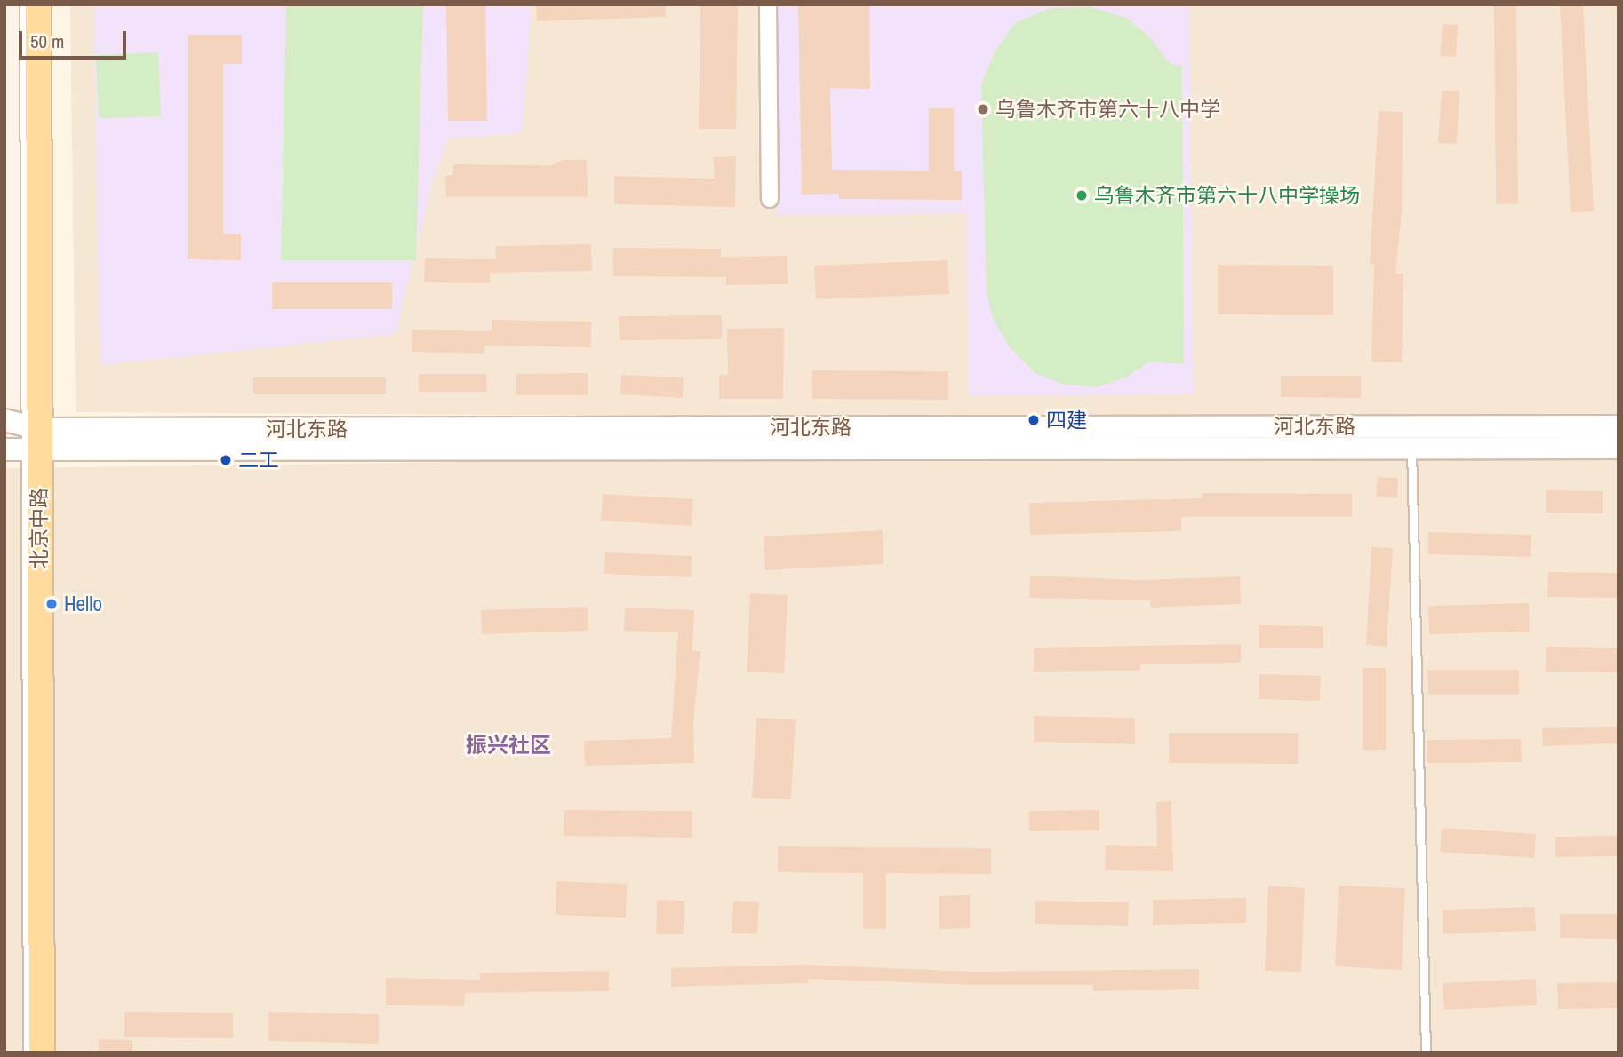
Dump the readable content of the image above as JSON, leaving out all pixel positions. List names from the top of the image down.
{
  "streets": {
    "main road": ["河北东路", "北京中路"]
  },
  "crossings": [
    ["河北东路", "北京中路"]
  ],
  "districts": ["振兴社区"],
  "places": [
    "乌鲁木齐市第六十八中学",
    "乌鲁木齐市第六十八中学操场",
    "四建",
    "二工",
    "Hello"
  ],
  "scale_bar": "50 m"
}
